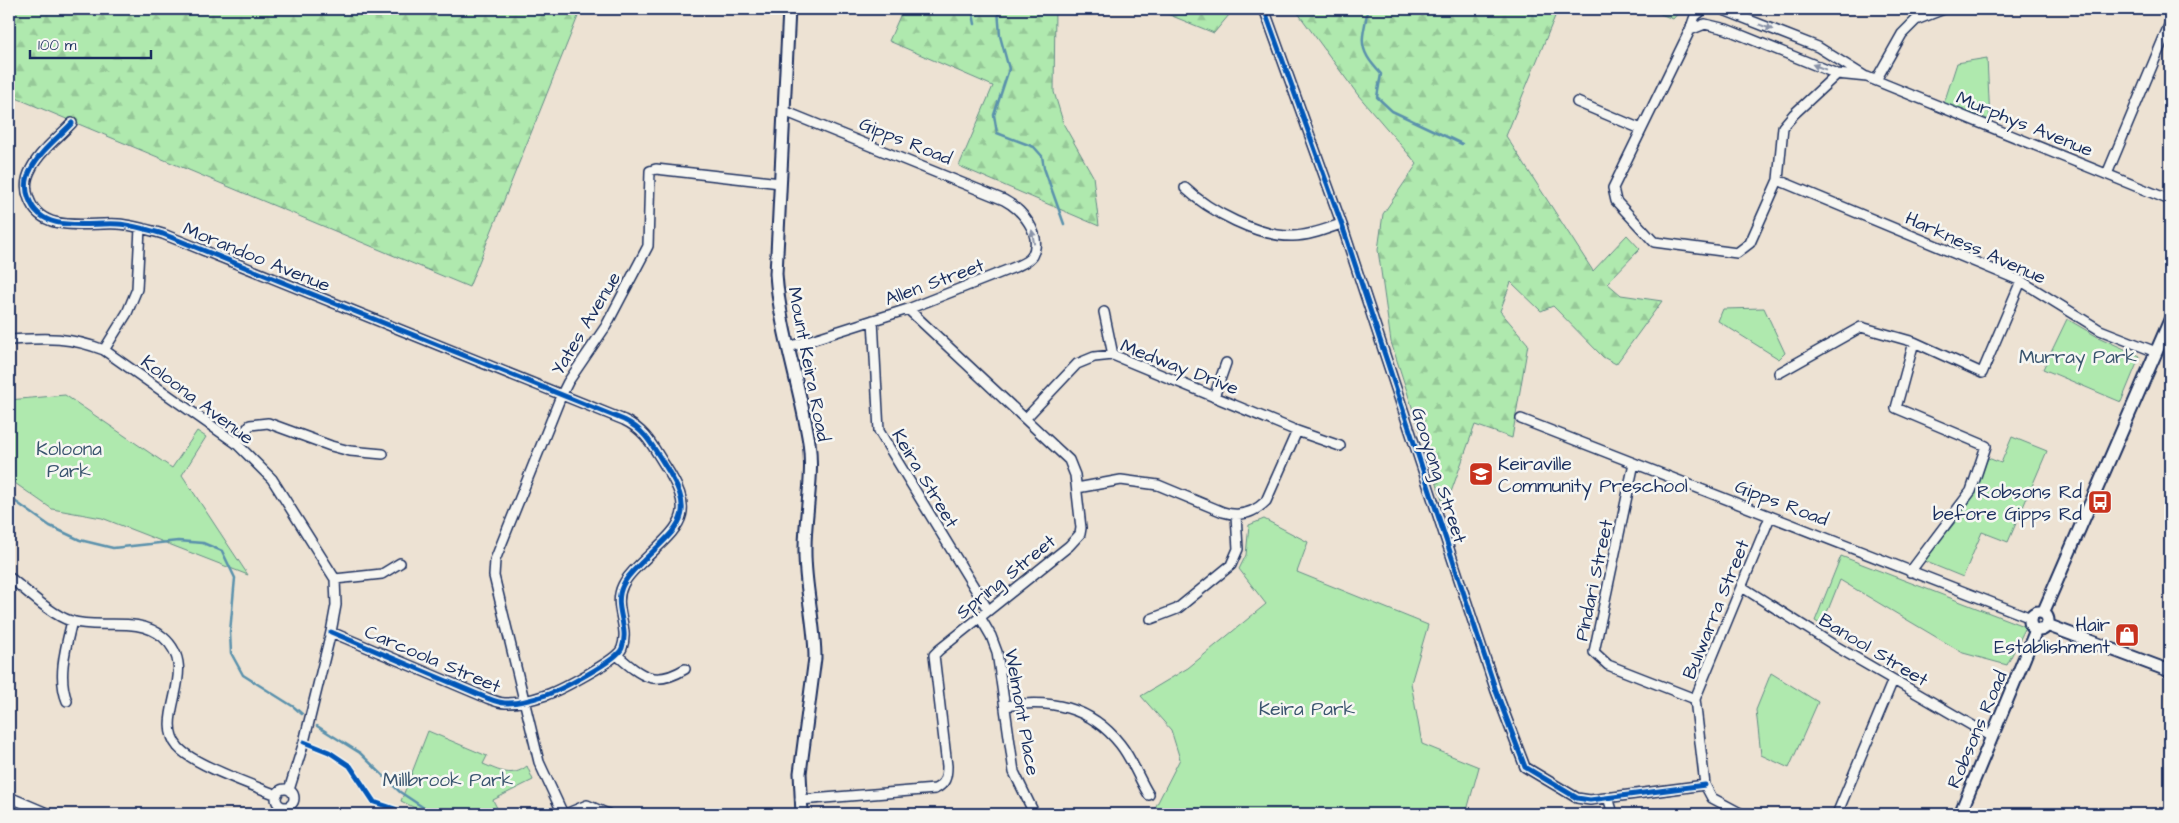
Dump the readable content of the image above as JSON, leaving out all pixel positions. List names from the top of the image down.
{
  "streets": {
    "main road": ["Mount Keira Road", "Robsons Road"],
    "street": [
      "Murphys Avenue",
      "Gipps Road",
      "Harkness Avenue",
      "Morandoo Avenue",
      "Allen Street",
      "Yates Avenue",
      "Medway Drive",
      "Koloona Avenue",
      "Gooyong Street",
      "Keira Street",
      "Spring Street",
      "Pindari Street",
      "Bulwarra Street",
      "Banool Street",
      "Carcoola Street",
      "Welmont Place"
    ]
  },
  "crossings": [
    ["Gipps Road", "Allen Street"],
    ["Gipps Road", "Mount Keira Road"],
    ["Gipps Road", "Pindari Street"],
    ["Gipps Road", "Bulwarra Street"],
    ["Gipps Road", "Robsons Road"],
    ["Morandoo Avenue", "Yates Avenue"],
    ["Morandoo Avenue", "Carcoola Street"],
    ["Allen Street", "Mount Keira Road"],
    ["Allen Street", "Keira Street"],
    ["Allen Street", "Spring Street"],
    ["Yates Avenue", "Mount Keira Road"],
    ["Yates Avenue", "Carcoola Street"],
    ["Mount Keira Road", "Spring Street"],
    ["Medway Drive", "Spring Street"],
    ["Gooyong Street", "Bulwarra Street"],
    ["Keira Street", "Spring Street"],
    ["Spring Street", "Welmont Place"],
    ["Pindari Street", "Bulwarra Street"],
    ["Bulwarra Street", "Banool Street"],
    ["Banool Street", "Robsons Road"]
  ],
  "parks": [
    "Murray Park",
    "Koloona Park",
    "Keira Park",
    "Millbrook Park"
  ],
  "places": {
    "school or university": ["Keiraville Community Preschool"],
    "bus stop": ["Robsons Rd before Gipps Rd"],
    "shop": ["Hair Establishment"]
  },
  "scale_bar": "100 m"
}
